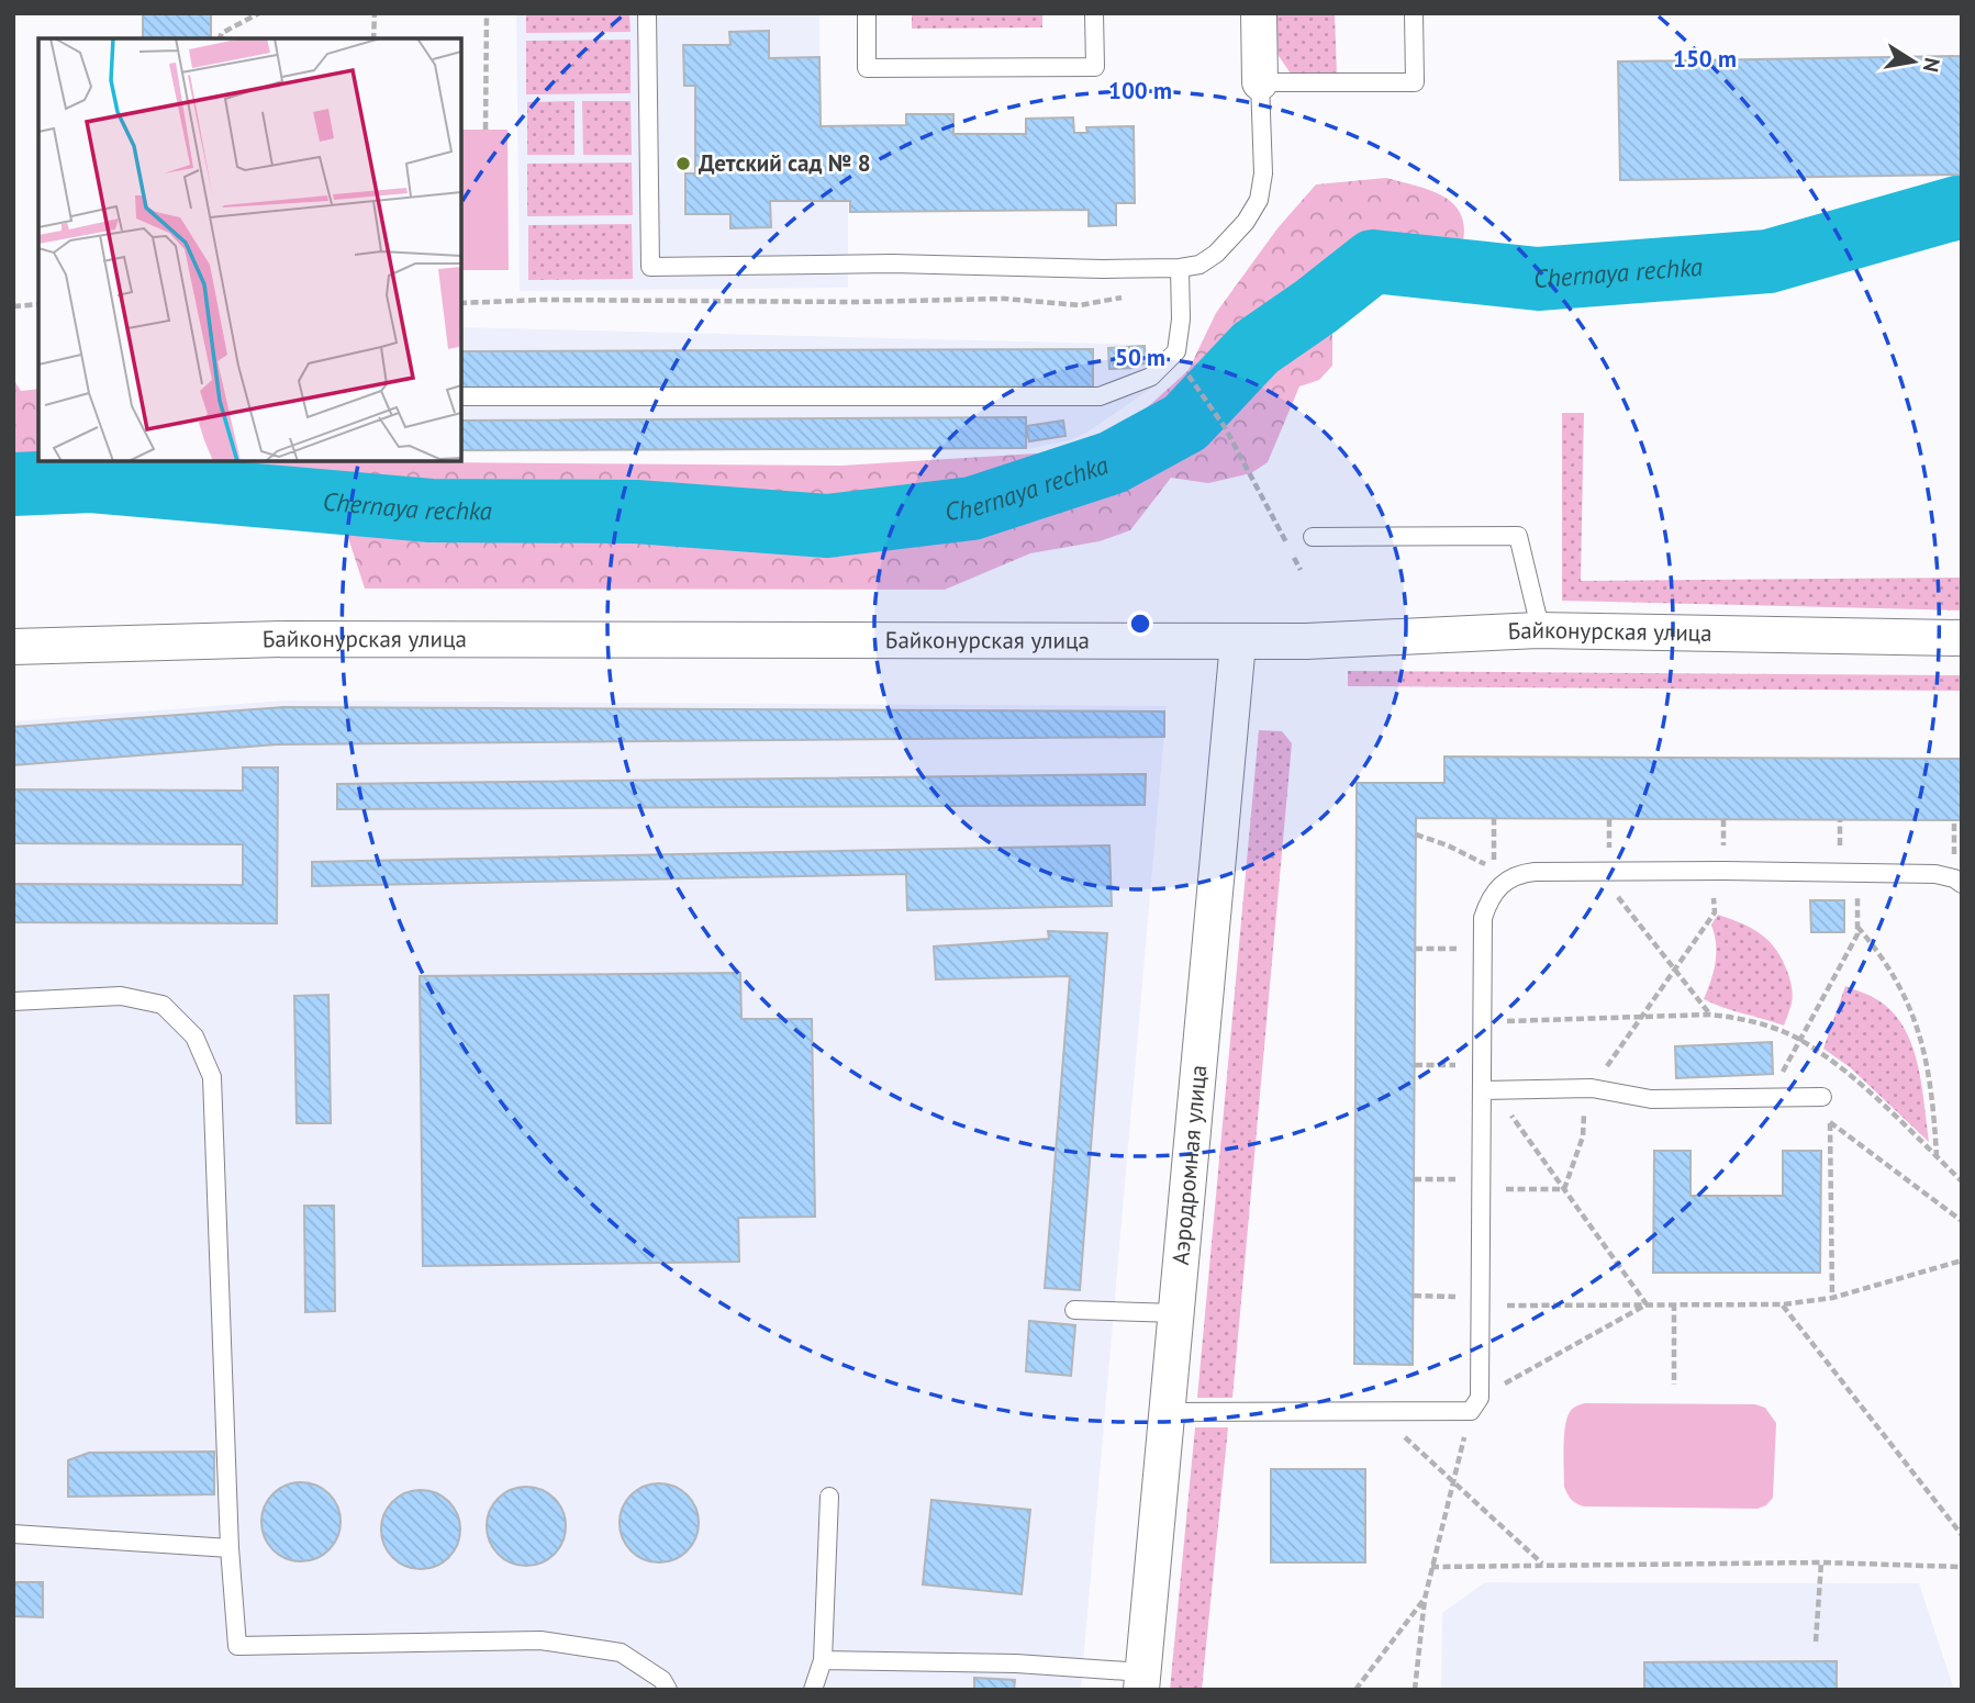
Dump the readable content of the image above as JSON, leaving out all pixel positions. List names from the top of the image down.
{
  "streets": {
    "street": ["Байконурская улица", "Аэродромная улица"]
  },
  "crossings": [
    ["Байконурская улица", "Аэродромная улица"]
  ],
  "water": ["Chernaya rechka"],
  "places": ["Детский сад № 8"],
  "north": "right",
  "rings": ["150 m", "100 m", "50 m"]
}
